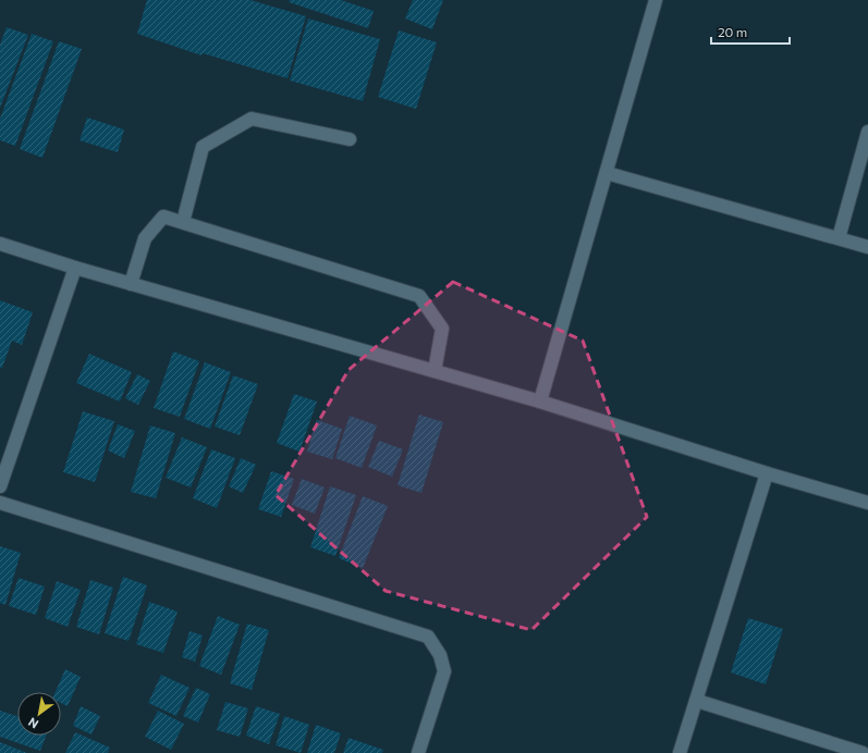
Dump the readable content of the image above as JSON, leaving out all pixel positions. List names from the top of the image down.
{
  "scale_bar": "20 m",
  "north": "bottom left"
}
